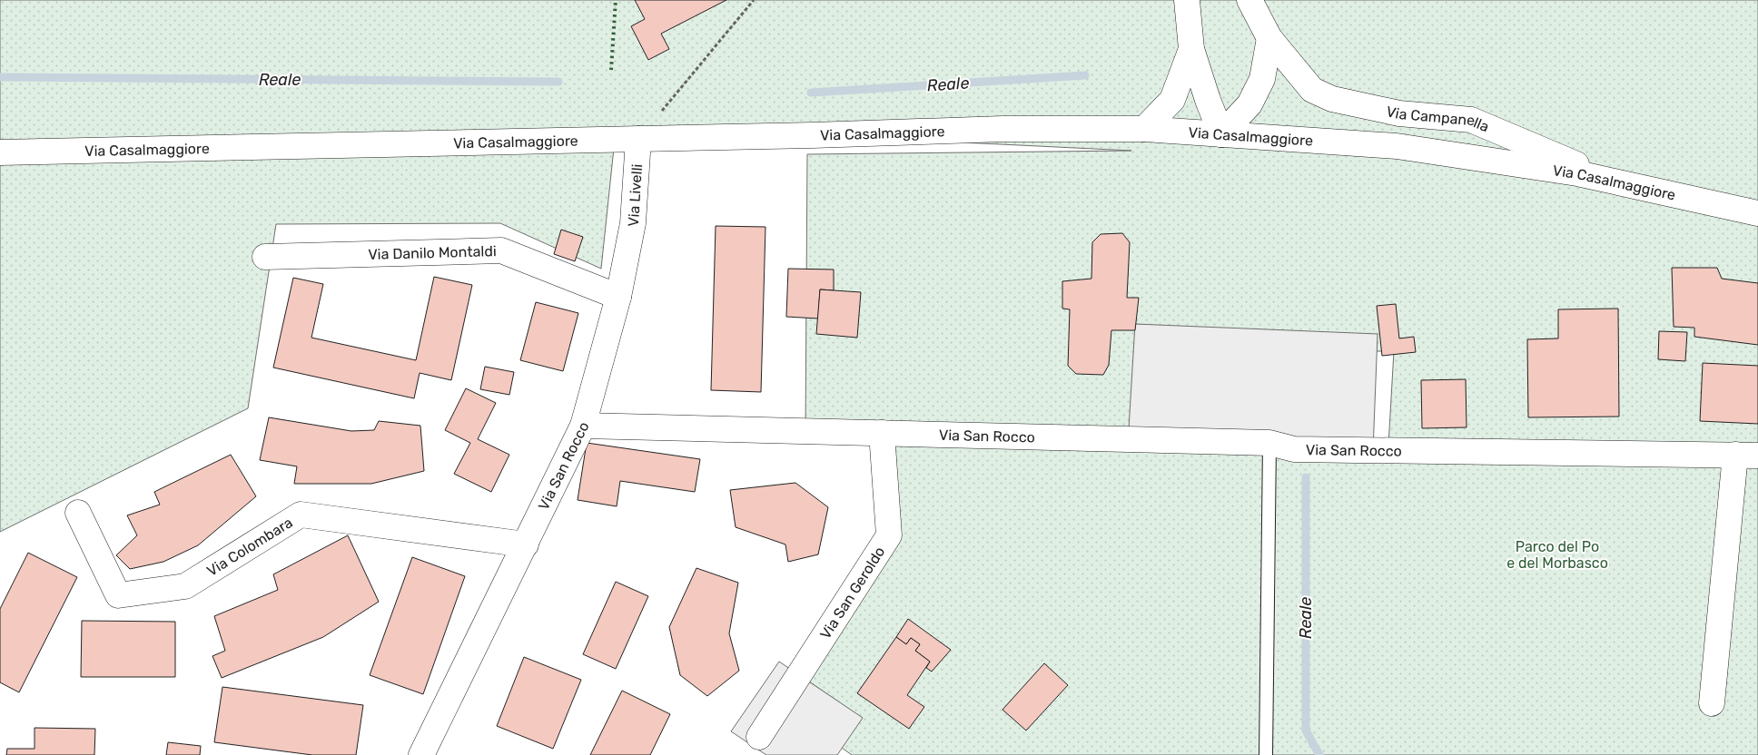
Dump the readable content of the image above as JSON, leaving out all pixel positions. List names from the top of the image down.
{
  "streets": {
    "street": [
      "Via Campanella",
      "Via Casalmaggiore",
      "Via Livelli",
      "Via Danilo Montaldi",
      "Via San Rocco",
      "Via Colombara",
      "Via San Geroldo"
    ]
  },
  "crossings": [
    ["Via Campanella", "Via Casalmaggiore"],
    ["Via Casalmaggiore", "Via Livelli"],
    ["Via Livelli", "Via Danilo Montaldi"],
    ["Via Livelli", "Via San Rocco"],
    ["Via San Rocco", "Via Colombara"],
    ["Via San Rocco", "Via San Geroldo"]
  ],
  "water": ["Reale"],
  "parks": ["Parco del Po e del Morbasco"]
}
